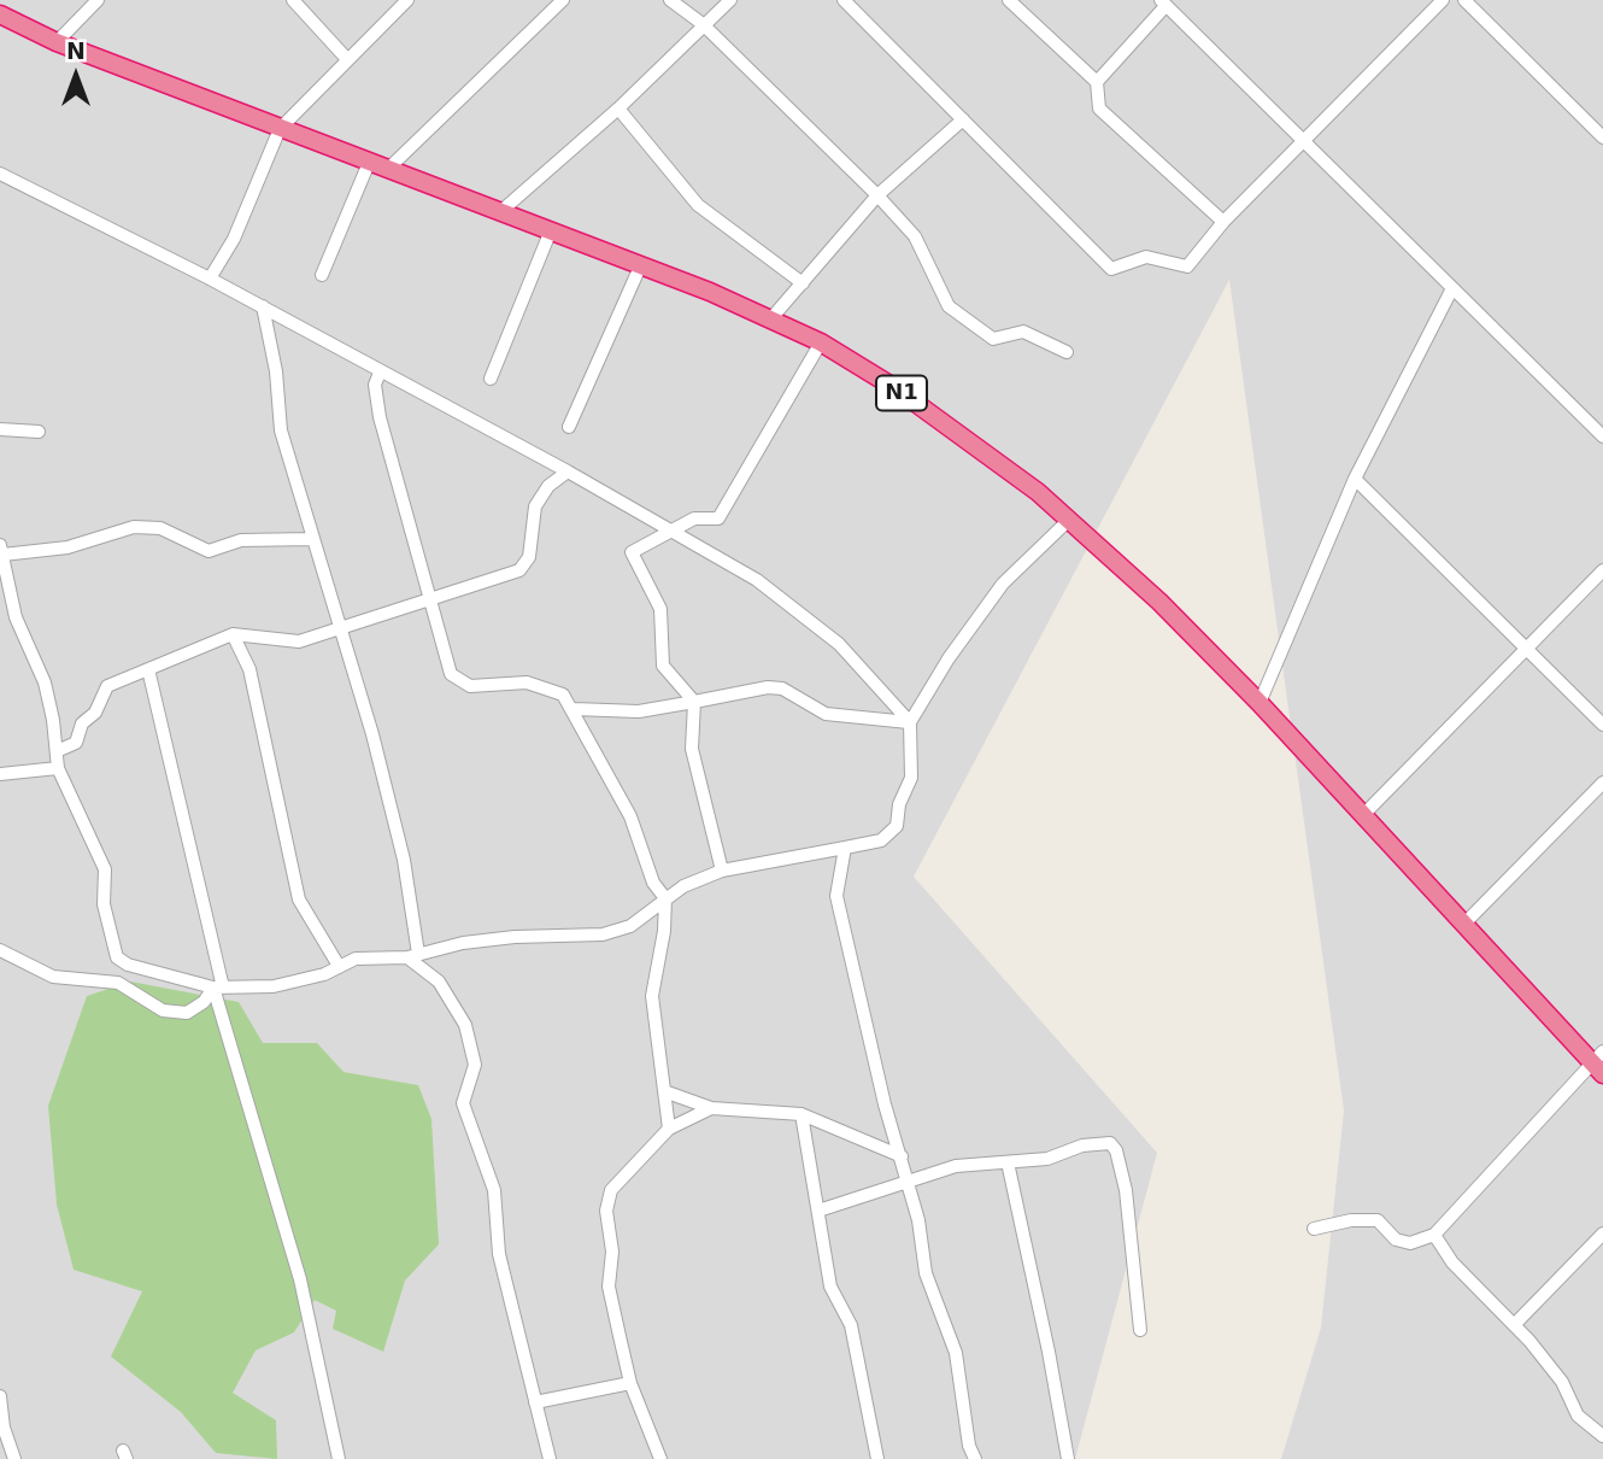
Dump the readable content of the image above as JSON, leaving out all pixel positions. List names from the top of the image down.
{
  "streets": {
    "highway": ["N1"]
  },
  "north": "top"
}
